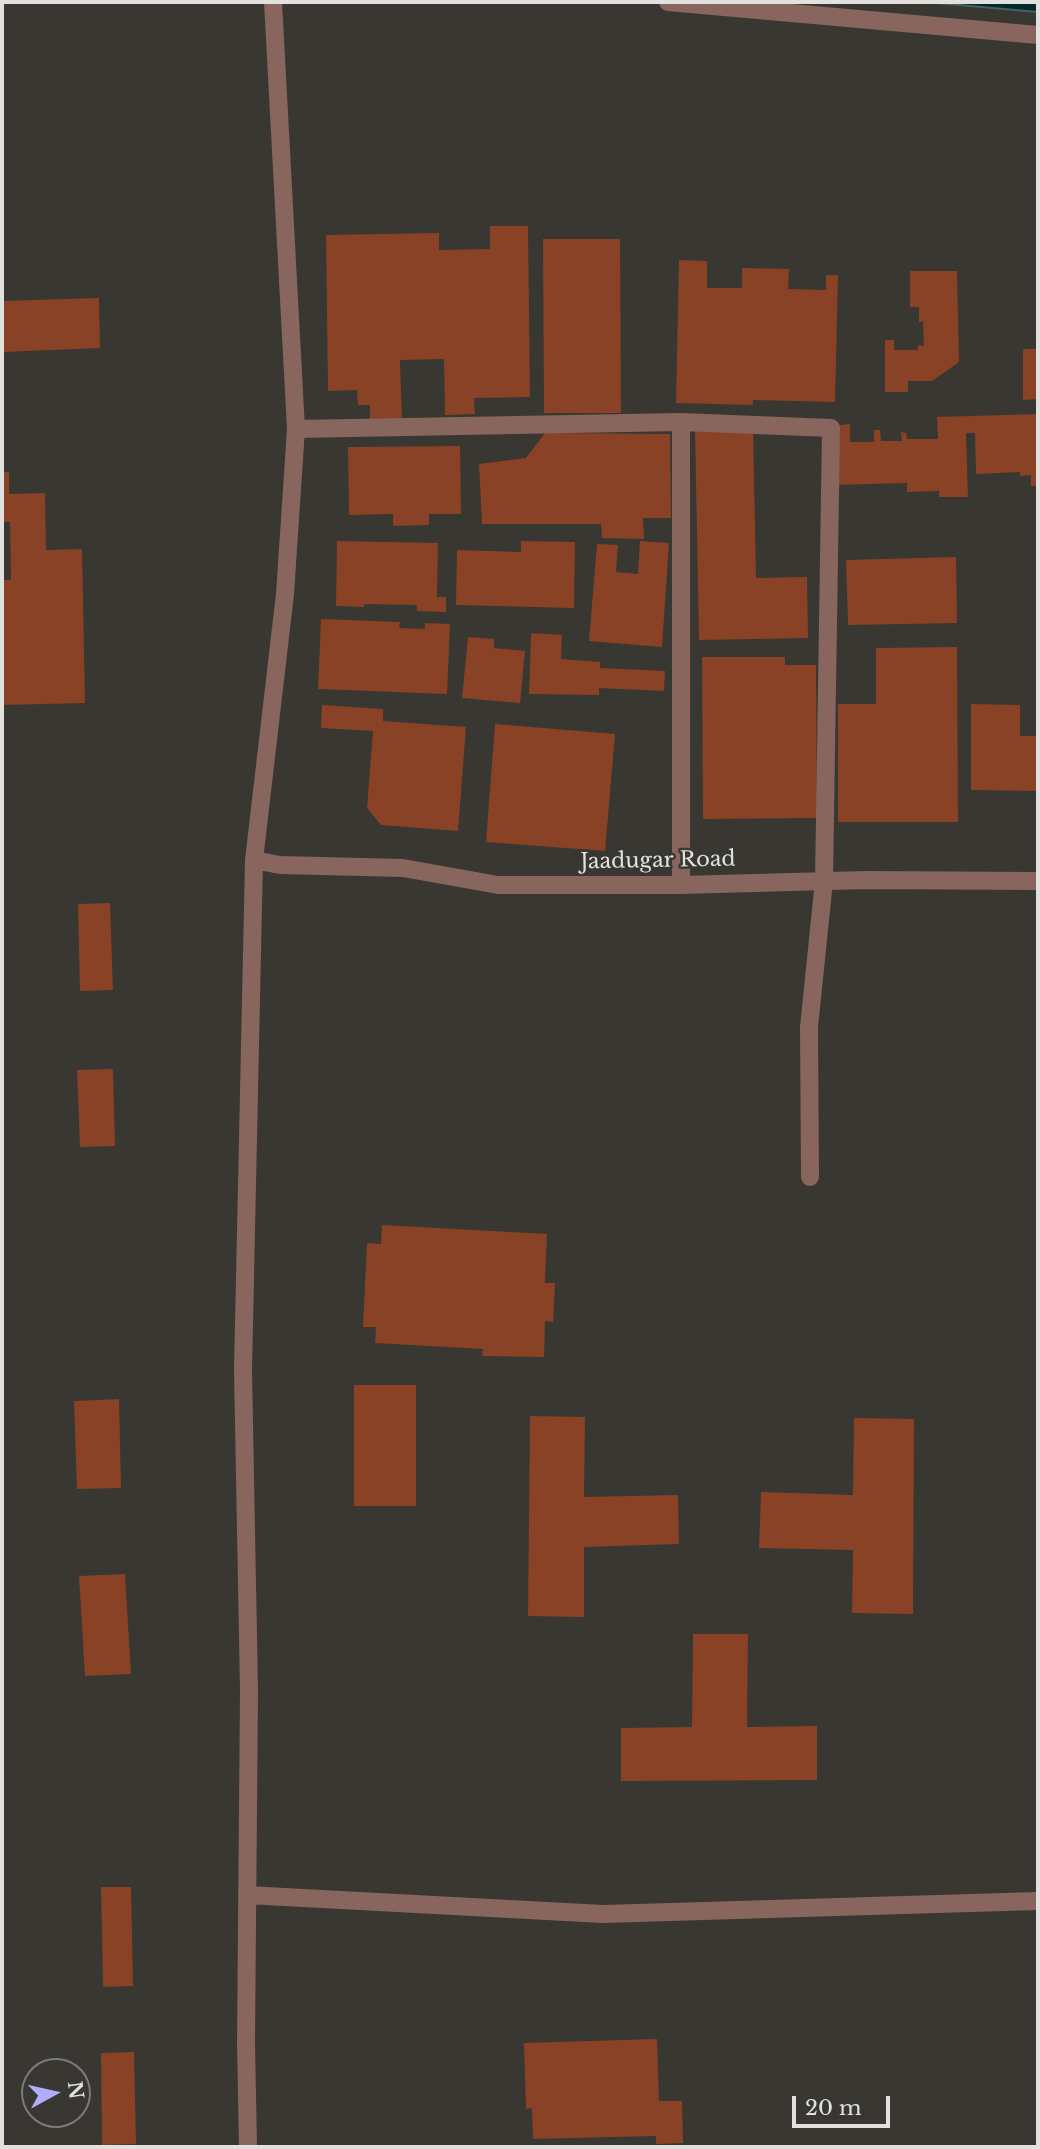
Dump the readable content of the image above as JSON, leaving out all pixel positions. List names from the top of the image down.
{
  "streets": {
    "street": ["Jaadugar Road"]
  },
  "scale_bar": "20 m",
  "north": "right"
}
